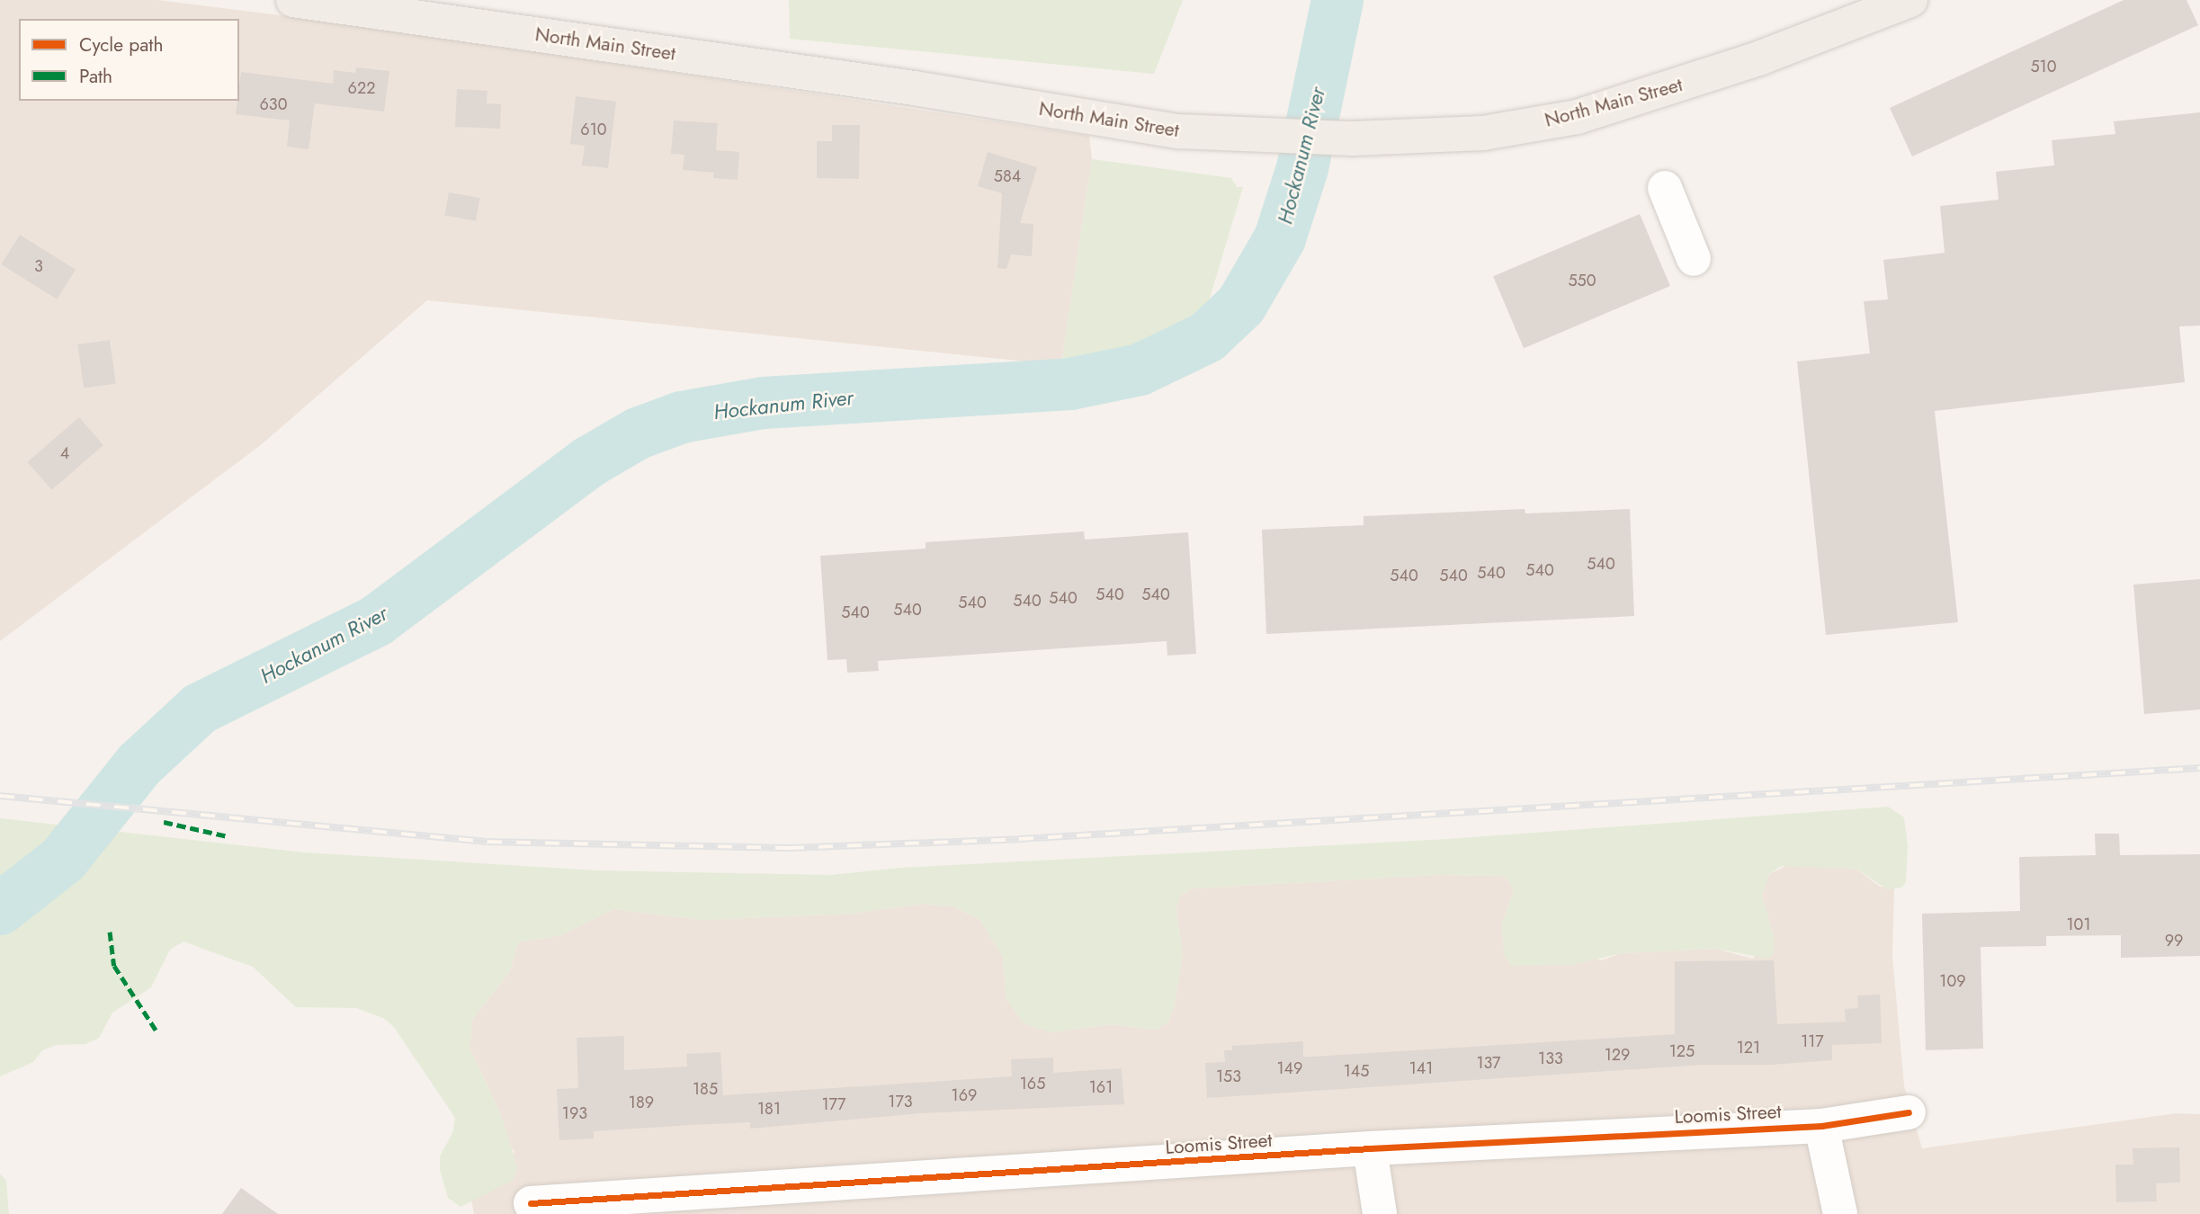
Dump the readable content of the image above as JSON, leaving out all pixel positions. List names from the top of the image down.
{
  "streets": {
    "main road": ["North Main Street"],
    "street": ["Loomis Street"]
  },
  "water": ["Hockanum River"],
  "house_numbers": [
    "510",
    "622",
    "630",
    "610",
    "584",
    "3",
    "550",
    "4",
    "540",
    "540",
    "540",
    "540",
    "540",
    "540",
    "540",
    "540",
    "540",
    "540",
    "540",
    "540",
    "101",
    "99",
    "109",
    "117",
    "121",
    "125",
    "129",
    "133",
    "137",
    "149",
    "141",
    "145",
    "153",
    "165",
    "161",
    "185",
    "169",
    "173",
    "189",
    "177",
    "181",
    "193"
  ],
  "legend": ["Cycle path", "Path"]
}
